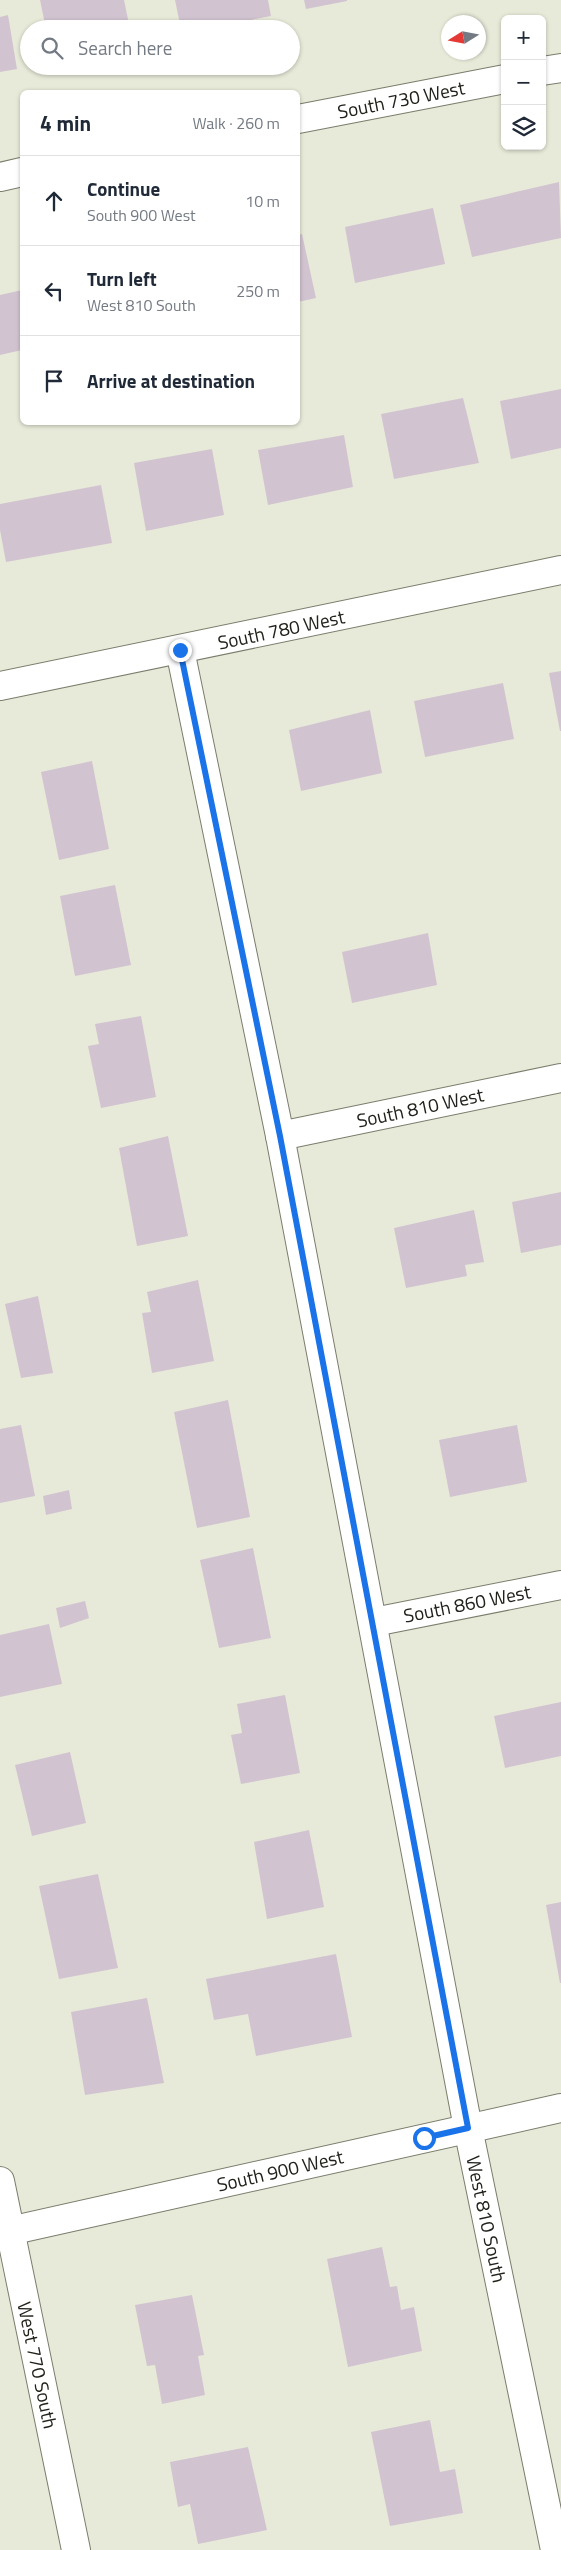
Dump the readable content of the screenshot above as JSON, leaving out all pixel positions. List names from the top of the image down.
{
  "streets": {
    "street": [
      "South 730 West",
      "South 780 West",
      "South 810 West",
      "South 860 West",
      "South 900 West",
      "West 810 South",
      "West 770 South"
    ]
  },
  "crossings": [
    ["South 780 West", "West 810 South"],
    ["South 810 West", "West 810 South"],
    ["South 860 West", "West 810 South"],
    ["South 900 West", "West 810 South"],
    ["South 900 West", "West 770 South"]
  ],
  "north": "left",
  "page": {
    "map_buttons": ["+", "−"],
    "search": "Search here",
    "heading": ["4 min", "Walk · 260 m"],
    "list": [
      ["Continue", "South 900 West", "10 m"],
      ["Turn left", "West 810 South", "250 m"],
      "Arrive at destination"
    ]
  }
}
